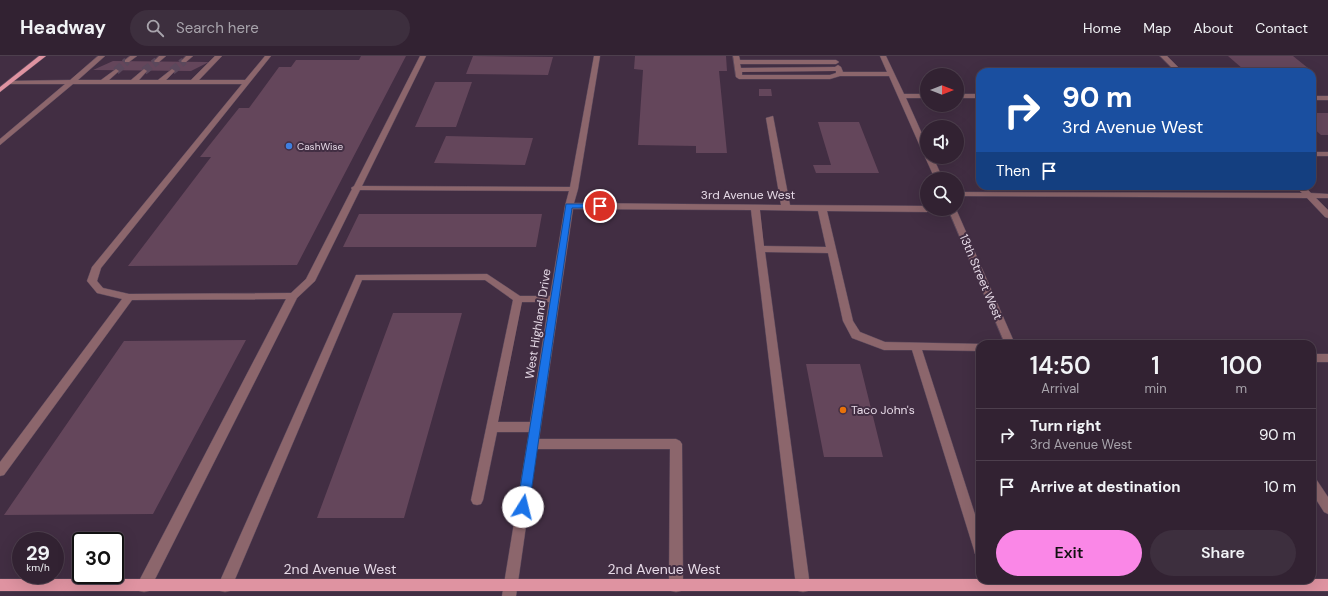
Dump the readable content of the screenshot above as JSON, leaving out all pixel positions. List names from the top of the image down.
{
  "streets": {
    "main road": ["2nd Avenue West"],
    "street": ["3rd Avenue West", "13th Street West", "West Highland Drive"]
  },
  "crossings": [
    ["3rd Avenue West", "West Highland Drive"],
    ["West Highland Drive", "2nd Avenue West"]
  ],
  "places": ["CashWise", "Taco John's"],
  "north": "right",
  "page": {
    "header": "Headway",
    "search": "Search here",
    "nav": [
      "Home",
      "Map",
      "About",
      "Contact"
    ],
    "turn": ["90 m", "3rd Avenue West"],
    "then": "Then",
    "eta": [
      "14:50",
      "Arrival",
      "1",
      "min",
      "100",
      "m"
    ],
    "list": [
      {
        "name": "Turn right",
        "note": "3rd Avenue West",
        "value": "90 m"
      },
      {
        "name": "Arrive at destination",
        "value": "10 m"
      }
    ],
    "buttons": ["Exit", "Share"],
    "speed": "29 km/h",
    "limit": "30"
  }
}
